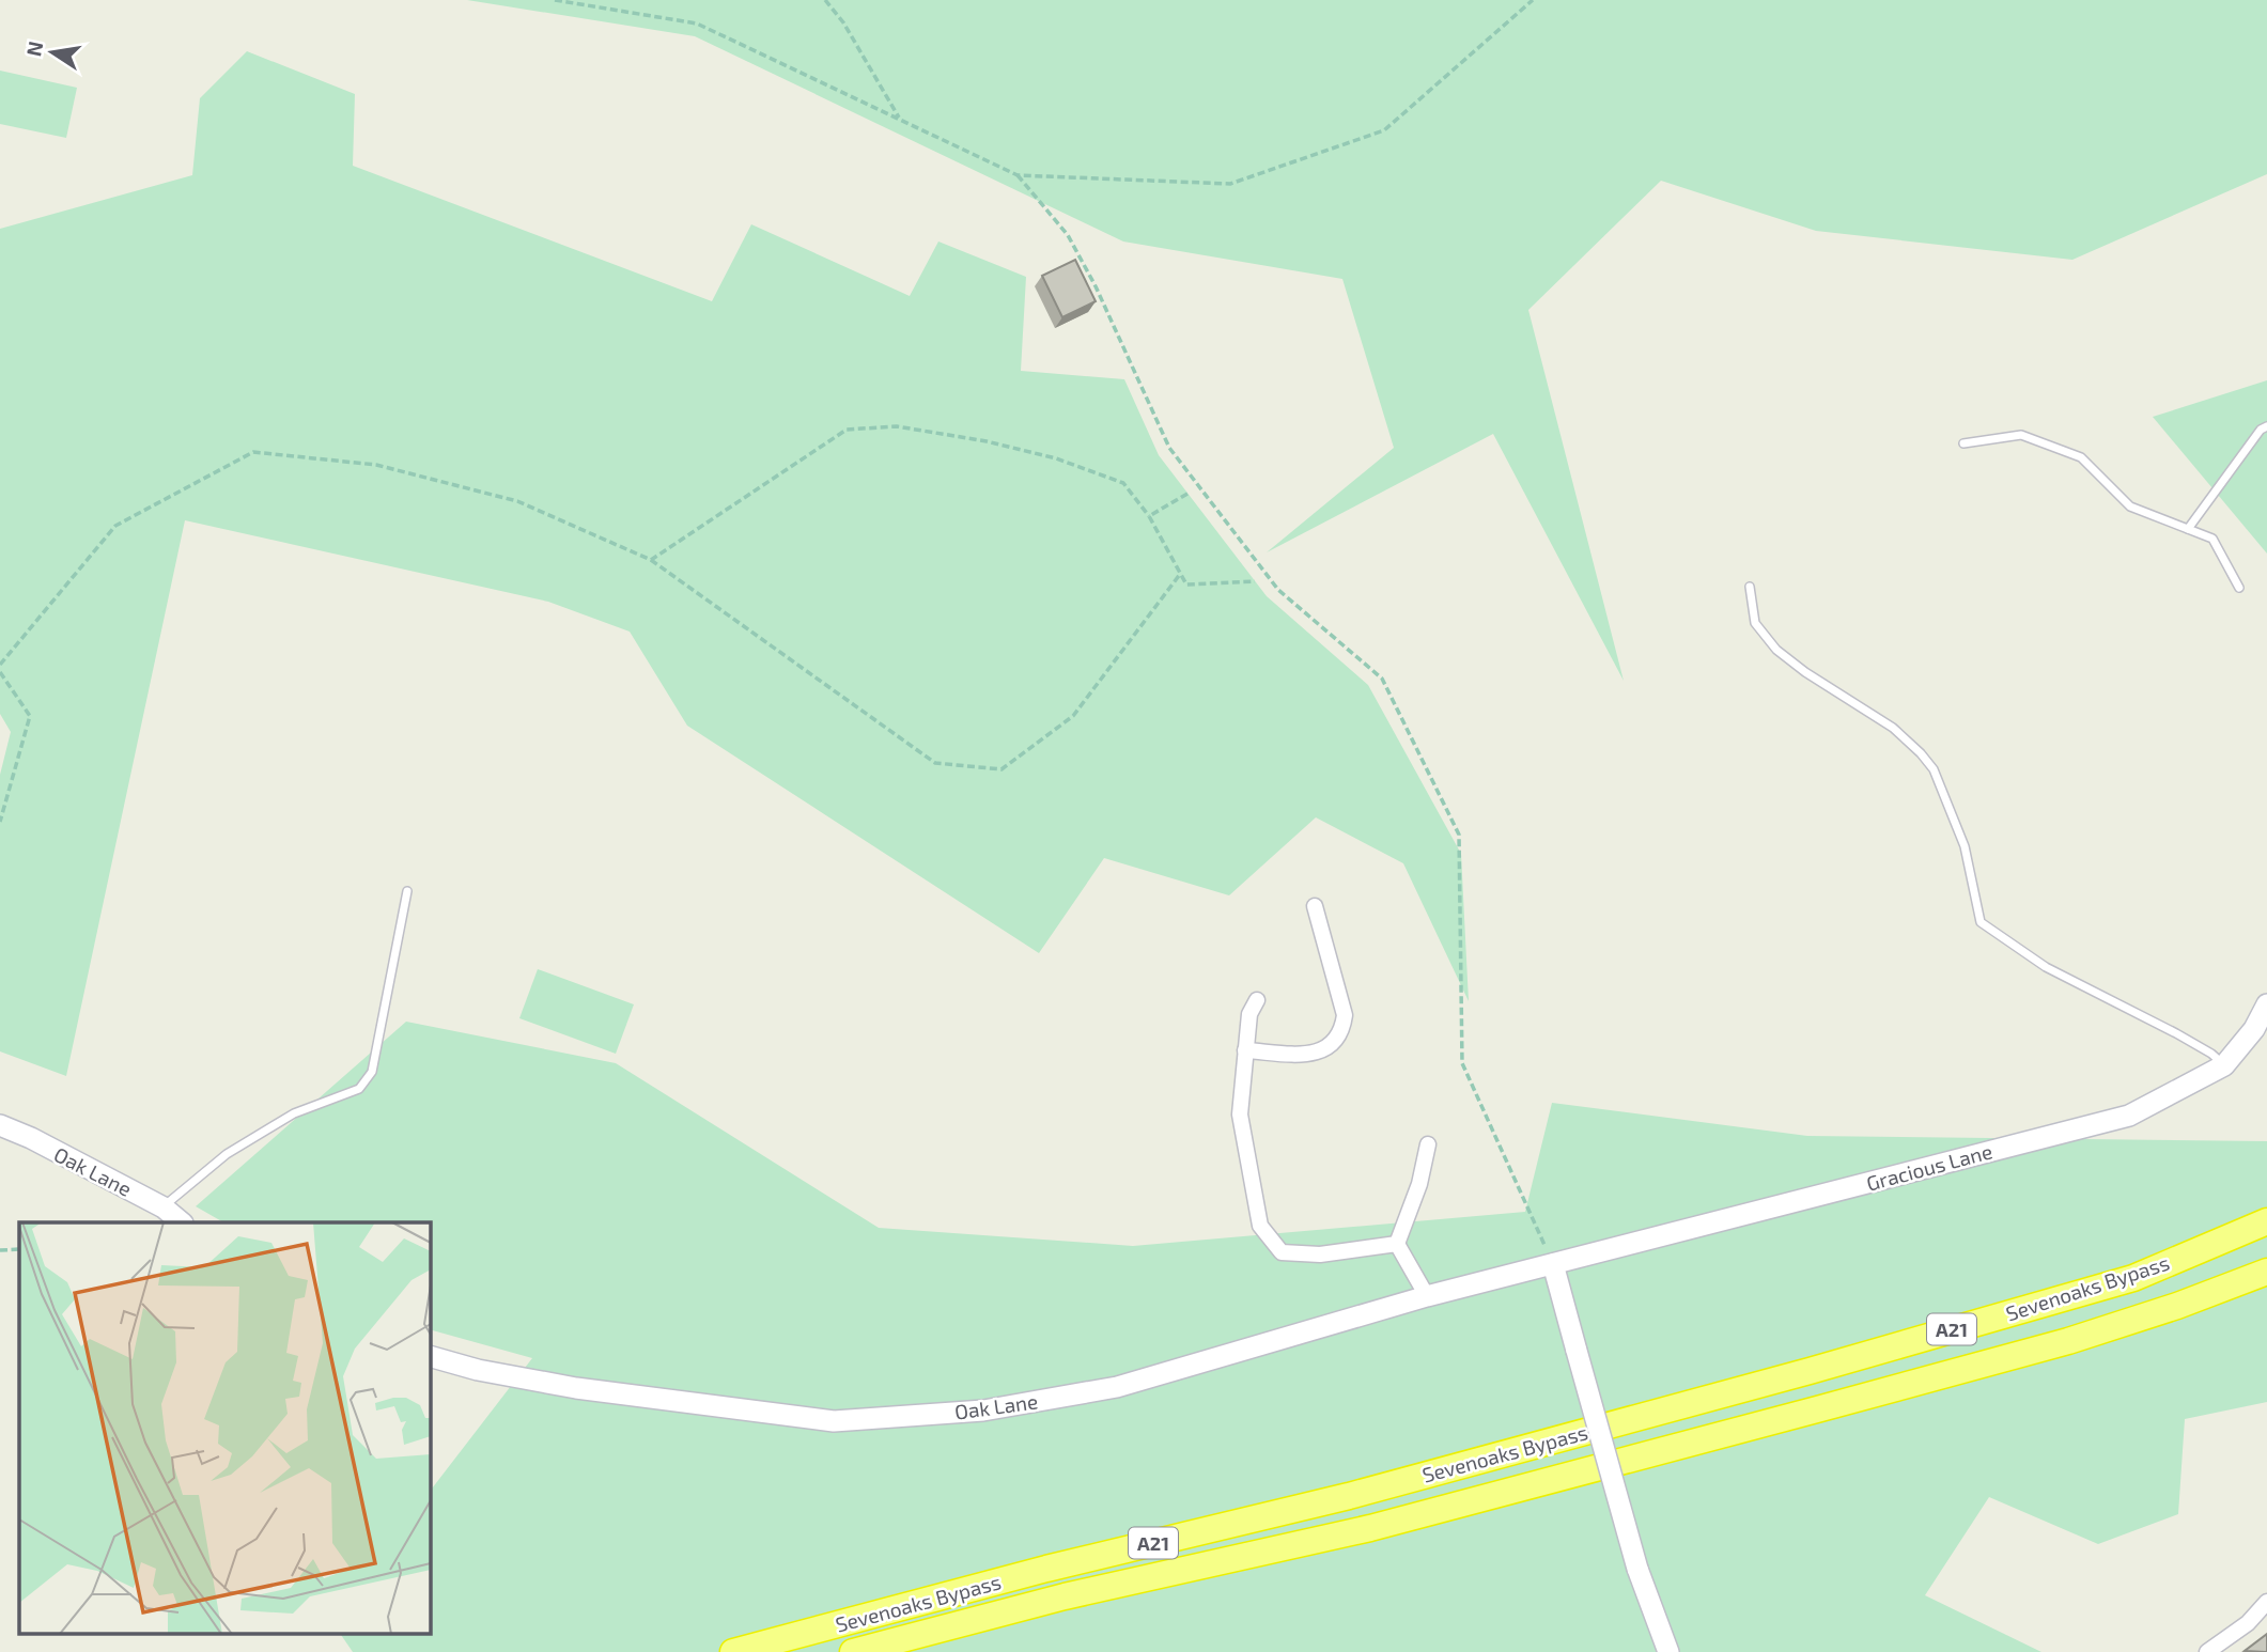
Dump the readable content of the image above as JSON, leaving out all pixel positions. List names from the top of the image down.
{
  "streets": {
    "highway": ["Sevenoaks Bypass", "A21"],
    "street": ["Gracious Lane", "Oak Lane"]
  },
  "crossings": [
    ["Gracious Lane", "Oak Lane"]
  ],
  "north": "left"
}
